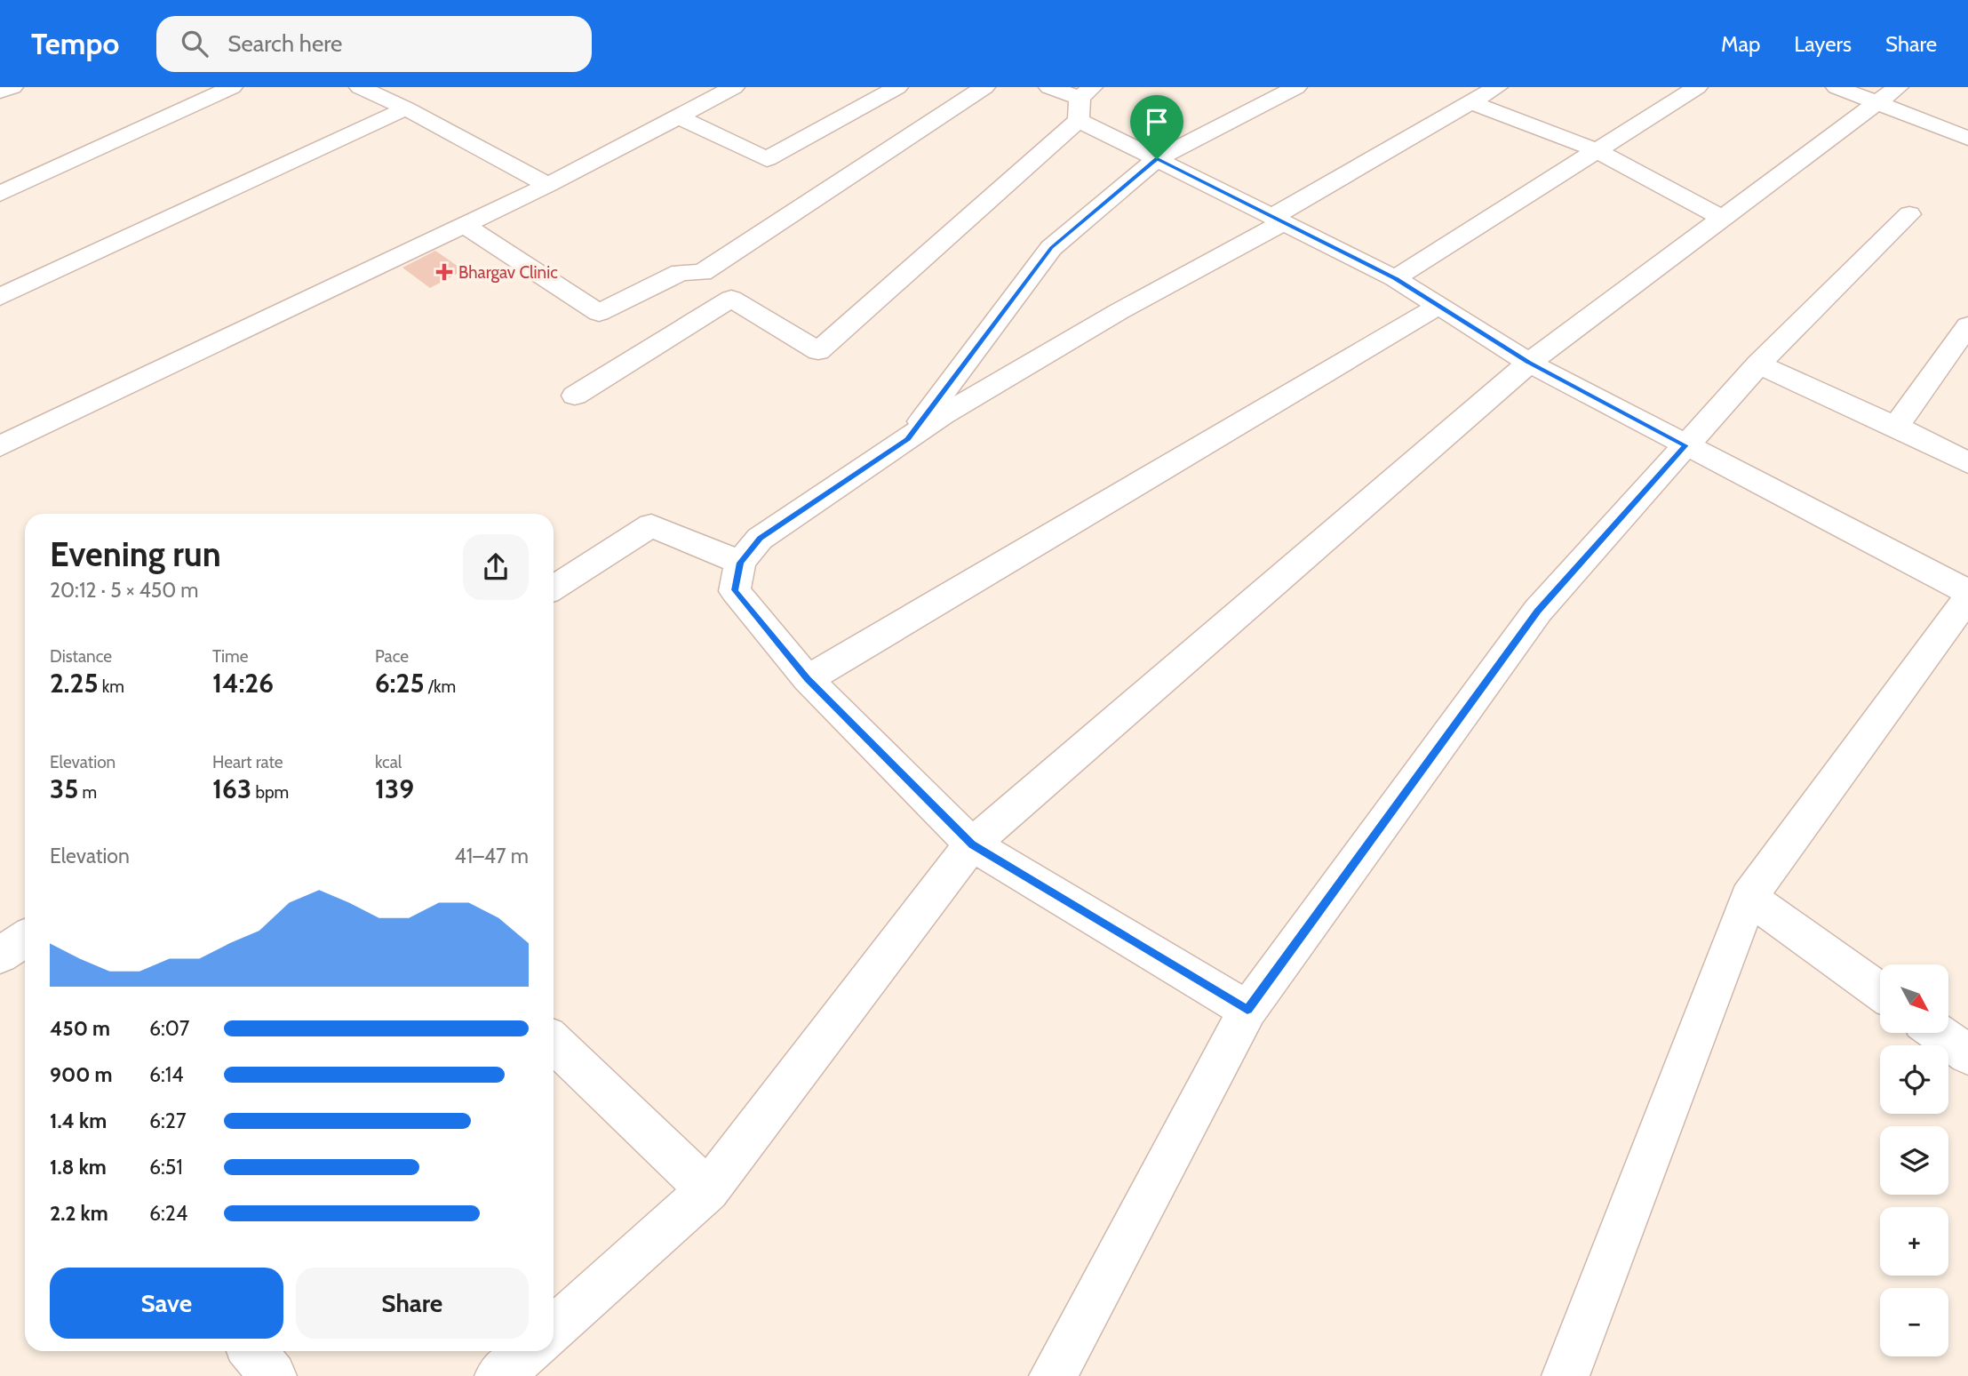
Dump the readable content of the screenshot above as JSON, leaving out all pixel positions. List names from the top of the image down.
{
  "places": {
    "health": ["Bhargav Clinic"]
  },
  "north": "bottom right",
  "page": {
    "header": "Tempo",
    "search": "Search here",
    "nav": ["Map", "Layers", "Share"],
    "heading": ["Evening run", "20:12 · 5 × 450 m"],
    "stats": [
      ["Distance", "2.25 km"],
      ["Time", "14:26"],
      ["Pace", "6:25 /km"],
      ["Elevation", "35 m"],
      ["Heart rate", "163 bpm"],
      ["kcal", "139"]
    ],
    "chart": ["Elevation", "41–47 m"],
    "map_buttons": ["+", "−"],
    "list": [
      {
        "name": "450 m",
        "note": "6:07"
      },
      {
        "name": "900 m",
        "note": "6:14"
      },
      {
        "name": "1.4 km",
        "note": "6:27"
      },
      {
        "name": "1.8 km",
        "note": "6:51"
      },
      {
        "name": "2.2 km",
        "note": "6:24"
      }
    ],
    "buttons": ["Save", "Share"]
  }
}
